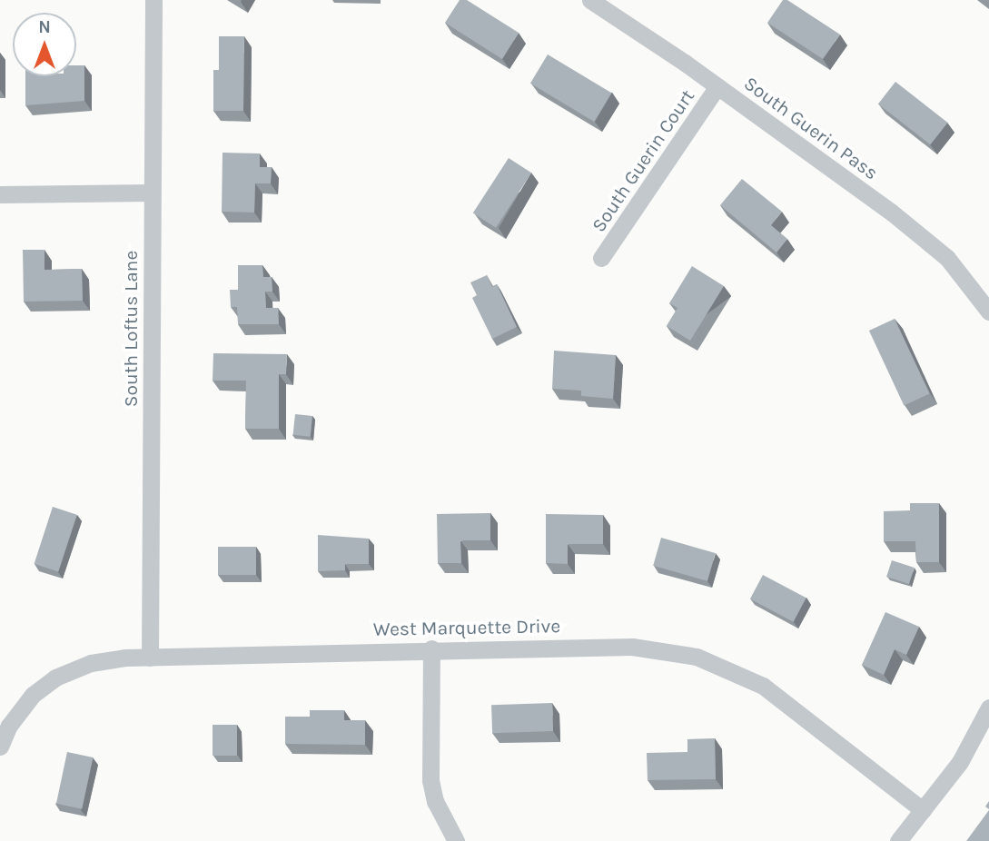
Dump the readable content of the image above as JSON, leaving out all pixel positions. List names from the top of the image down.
{
  "streets": {
    "street": [
      "South Guerin Pass",
      "South Guerin Court",
      "South Loftus Lane",
      "West Marquette Drive"
    ]
  },
  "crossings": [
    ["South Guerin Pass", "South Guerin Court"],
    ["South Loftus Lane", "West Marquette Drive"]
  ],
  "north": "top"
}
